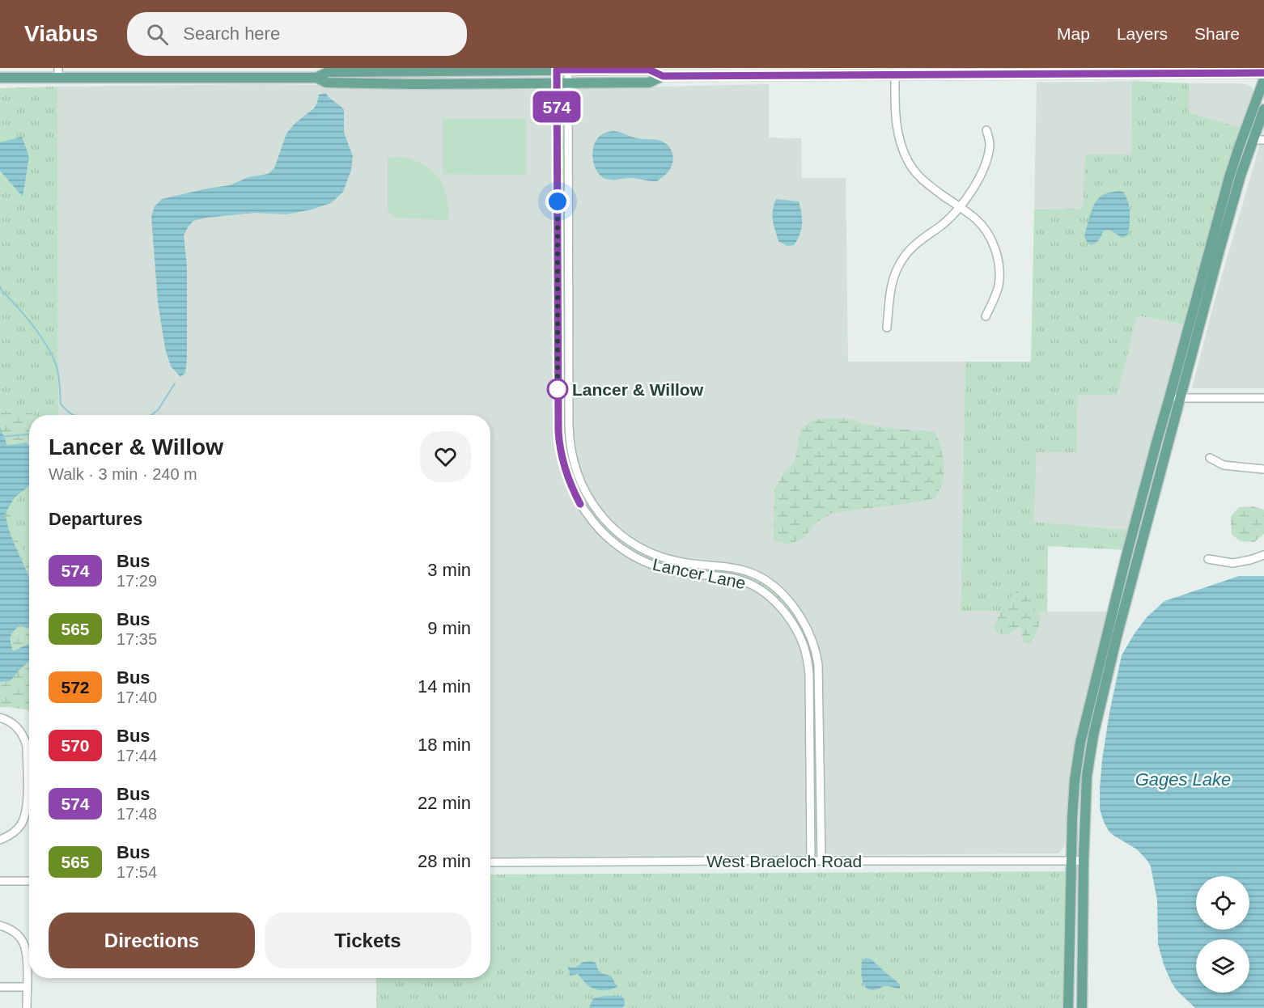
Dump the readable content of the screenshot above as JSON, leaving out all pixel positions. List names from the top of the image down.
{
  "streets": {
    "street": ["Lancer Lane", "West Braeloch Road"]
  },
  "crossings": [
    ["Lancer Lane", "West Braeloch Road"]
  ],
  "water": ["Gages Lake"],
  "places": ["Lancer & Willow"],
  "lines": ["bus line 574"],
  "page": {
    "header": "Viabus",
    "search": "Search here",
    "nav": ["Map", "Layers", "Share"],
    "on_map": "574",
    "heading": [
      ["Lancer & Willow", "Walk · 3 min · 240 m"],
      "Departures"
    ],
    "list": [
      {
        "mark": "574",
        "name": "Bus",
        "note": "17:29",
        "value": "3 min"
      },
      {
        "mark": "565",
        "name": "Bus",
        "note": "17:35",
        "value": "9 min"
      },
      {
        "mark": "572",
        "name": "Bus",
        "note": "17:40",
        "value": "14 min"
      },
      {
        "mark": "570",
        "name": "Bus",
        "note": "17:44",
        "value": "18 min"
      },
      {
        "mark": "574",
        "name": "Bus",
        "note": "17:48",
        "value": "22 min"
      },
      {
        "mark": "565",
        "name": "Bus",
        "note": "17:54",
        "value": "28 min"
      }
    ],
    "buttons": ["Directions", "Tickets"]
  }
}
